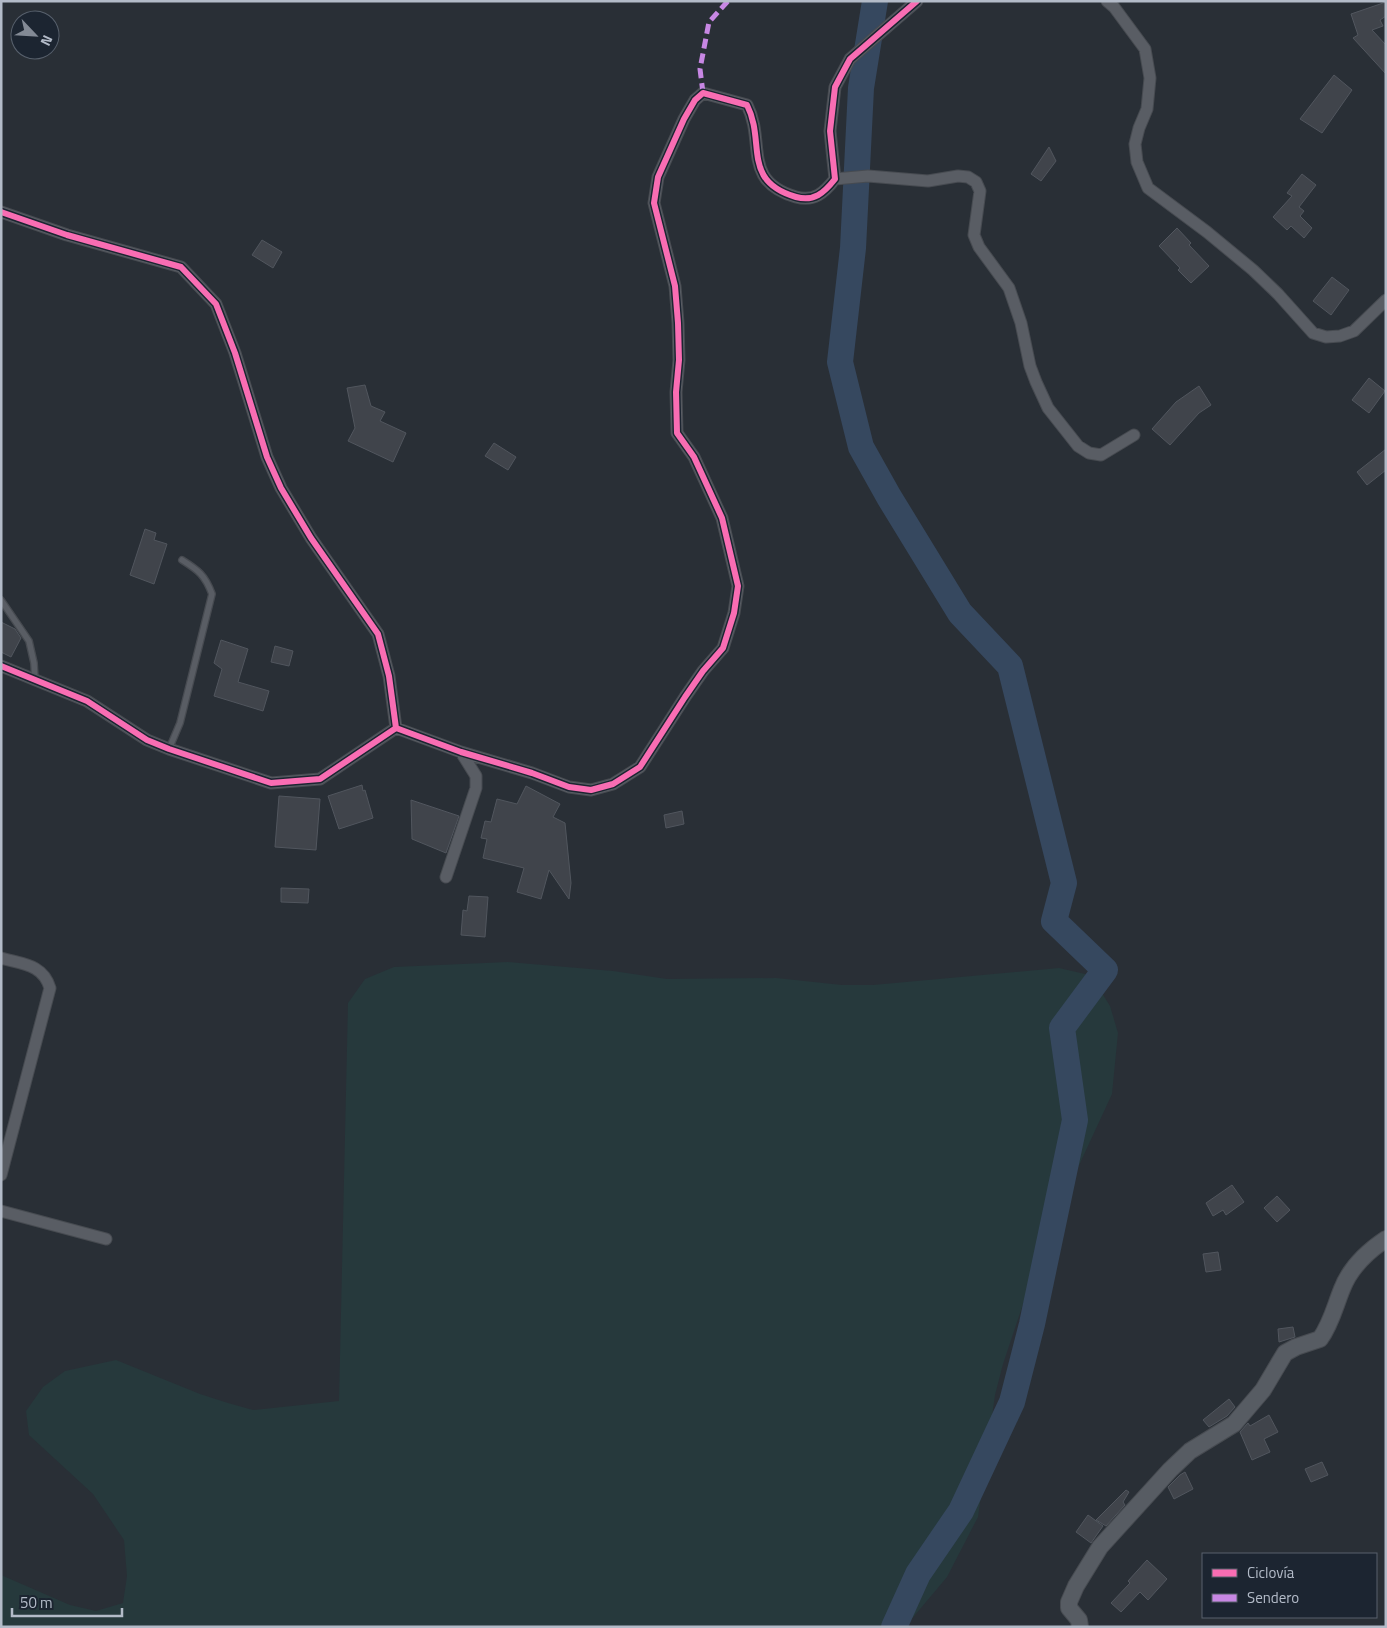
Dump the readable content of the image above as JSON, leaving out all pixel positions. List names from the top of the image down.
{
  "legend": ["Ciclovía", "Sendero"],
  "scale_bar": "50 m",
  "north": "bottom right"
}
